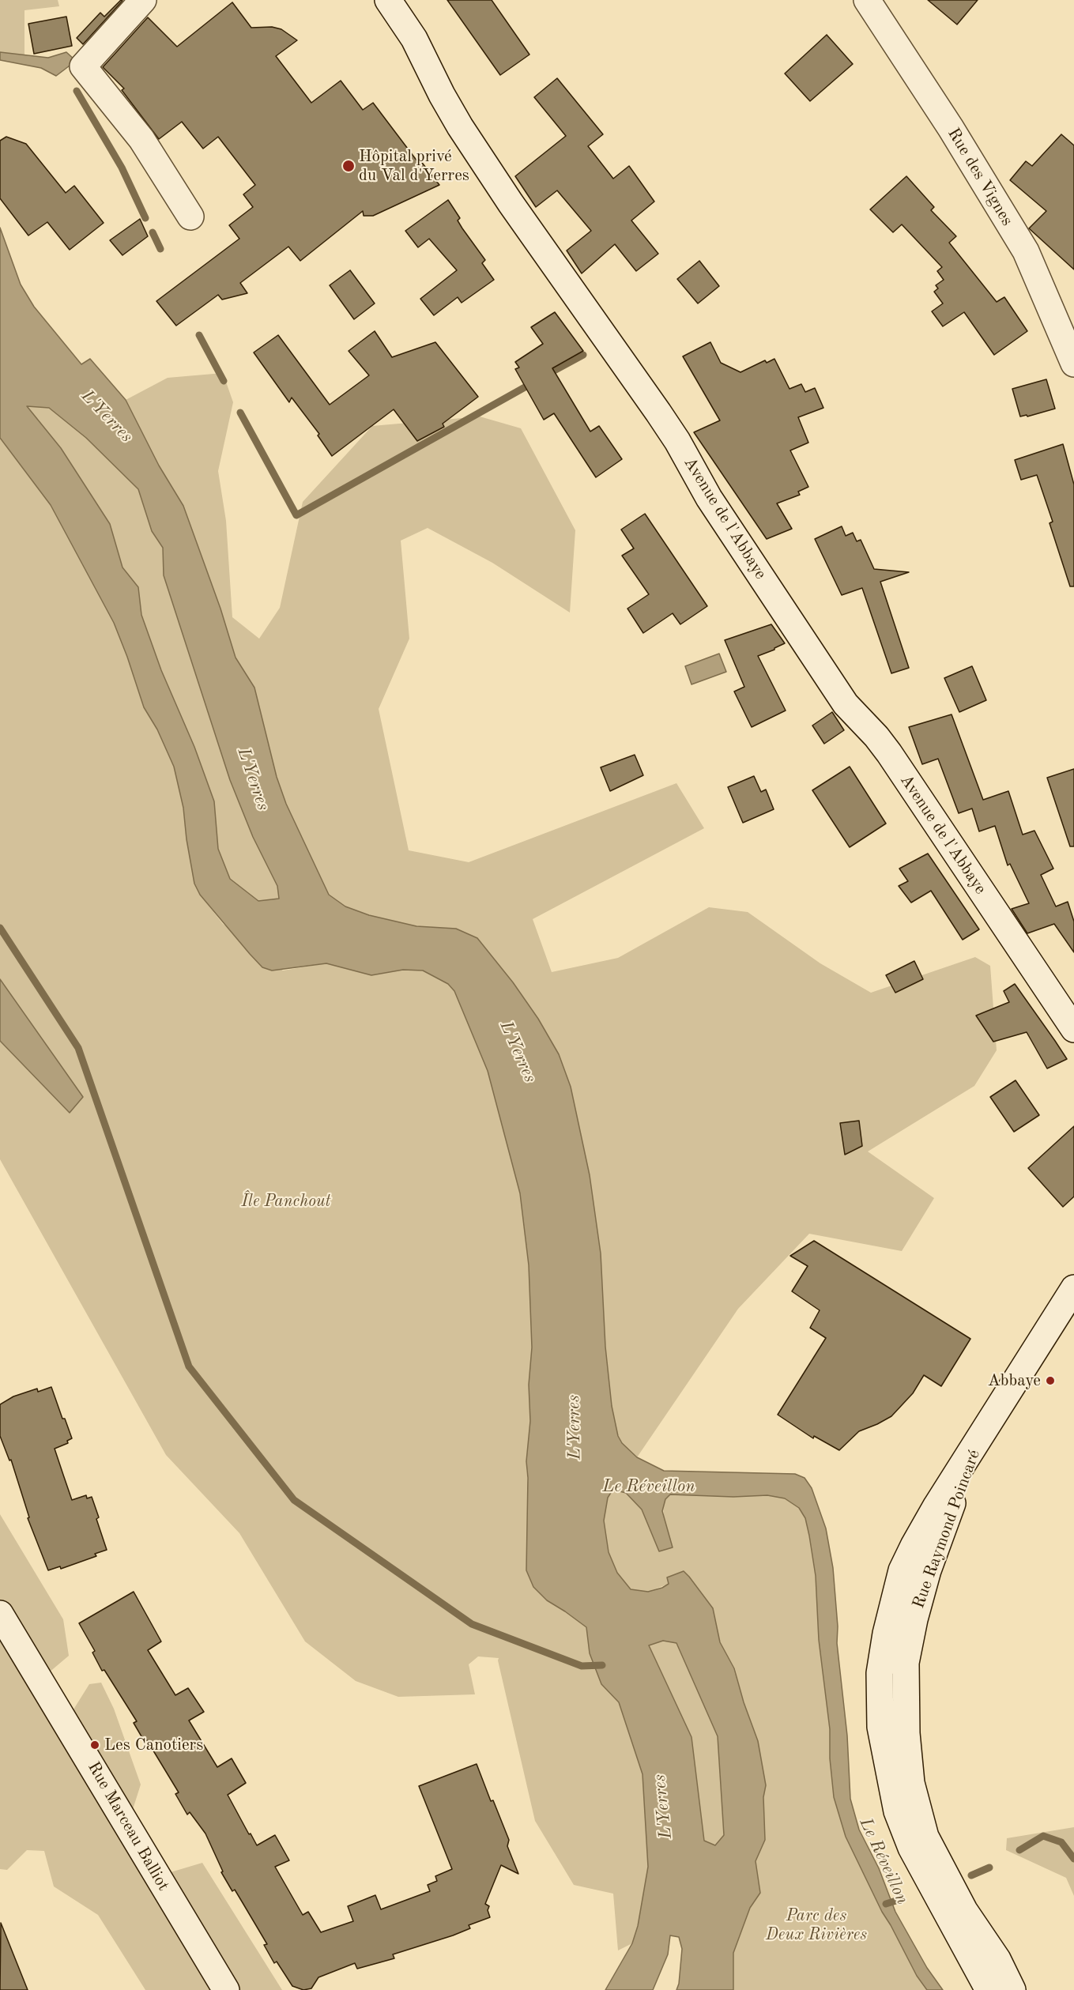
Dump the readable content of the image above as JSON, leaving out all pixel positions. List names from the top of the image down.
{
  "streets": {
    "street": [
      "Rue des Vignes",
      "Avenue de l'Abbaye",
      "Rue Raymond Poincaré",
      "Rue Marceau Balliot"
    ]
  },
  "water": ["L'Yerres", "Le Réveillon"],
  "parks": ["Île Panchout", "Parc des Deux Rivières"],
  "places": ["Hôpital privé du Val d'Yerres", "Abbaye", "Les Canotiers"]
}
